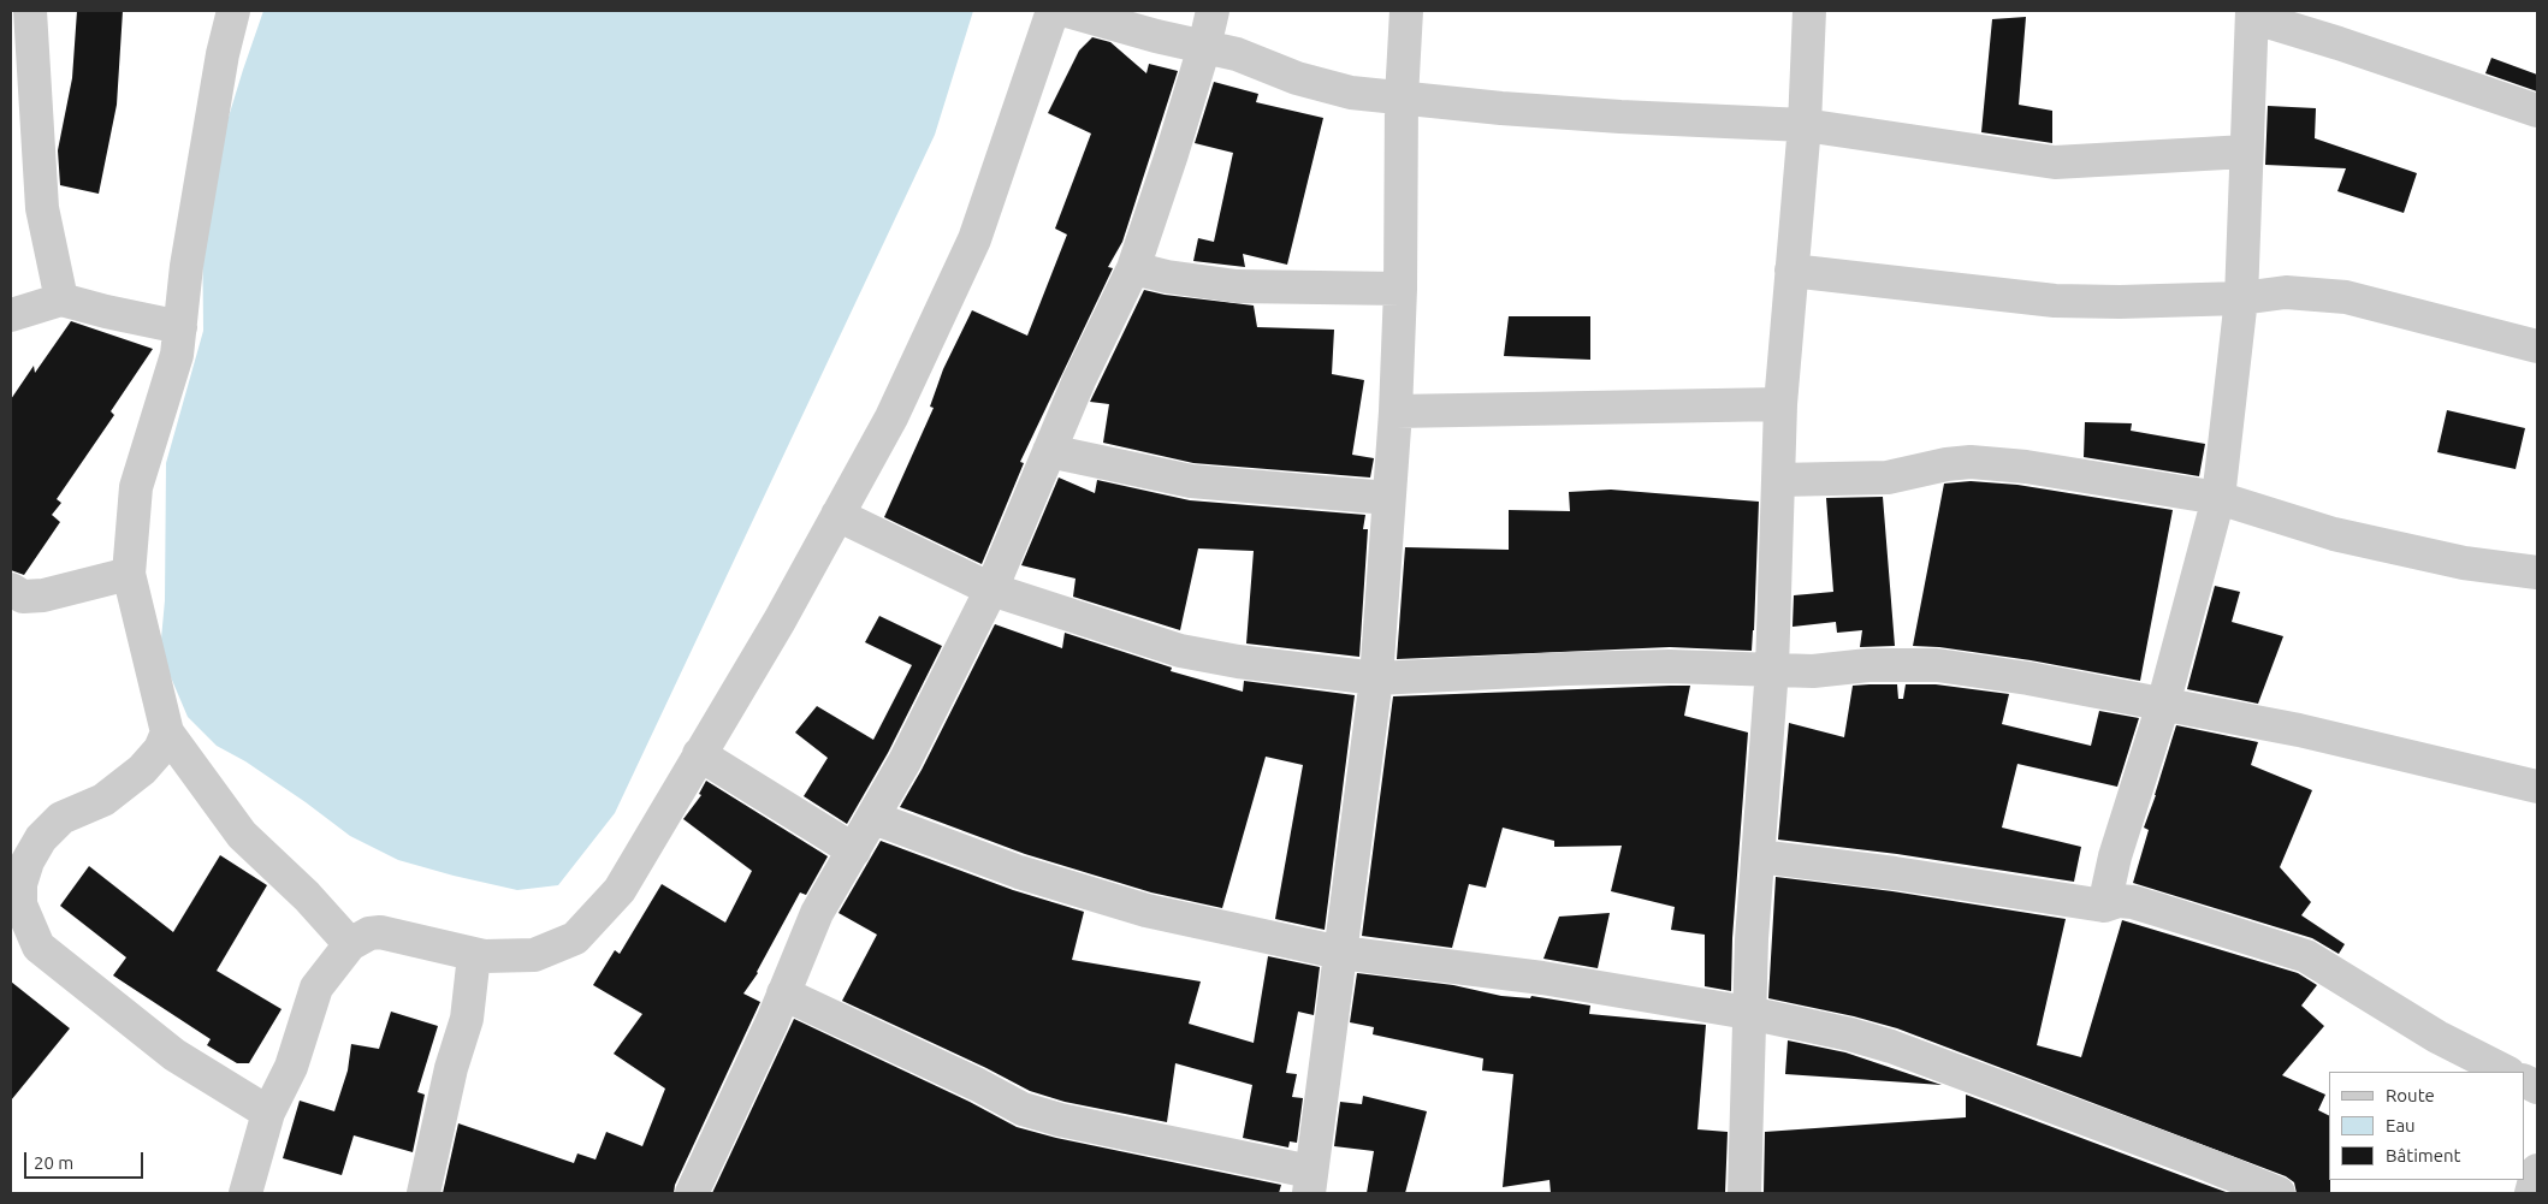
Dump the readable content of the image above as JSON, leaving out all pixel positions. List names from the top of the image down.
{
  "legend": ["Route", "Eau", "Bâtiment"],
  "scale_bar": "20 m"
}
